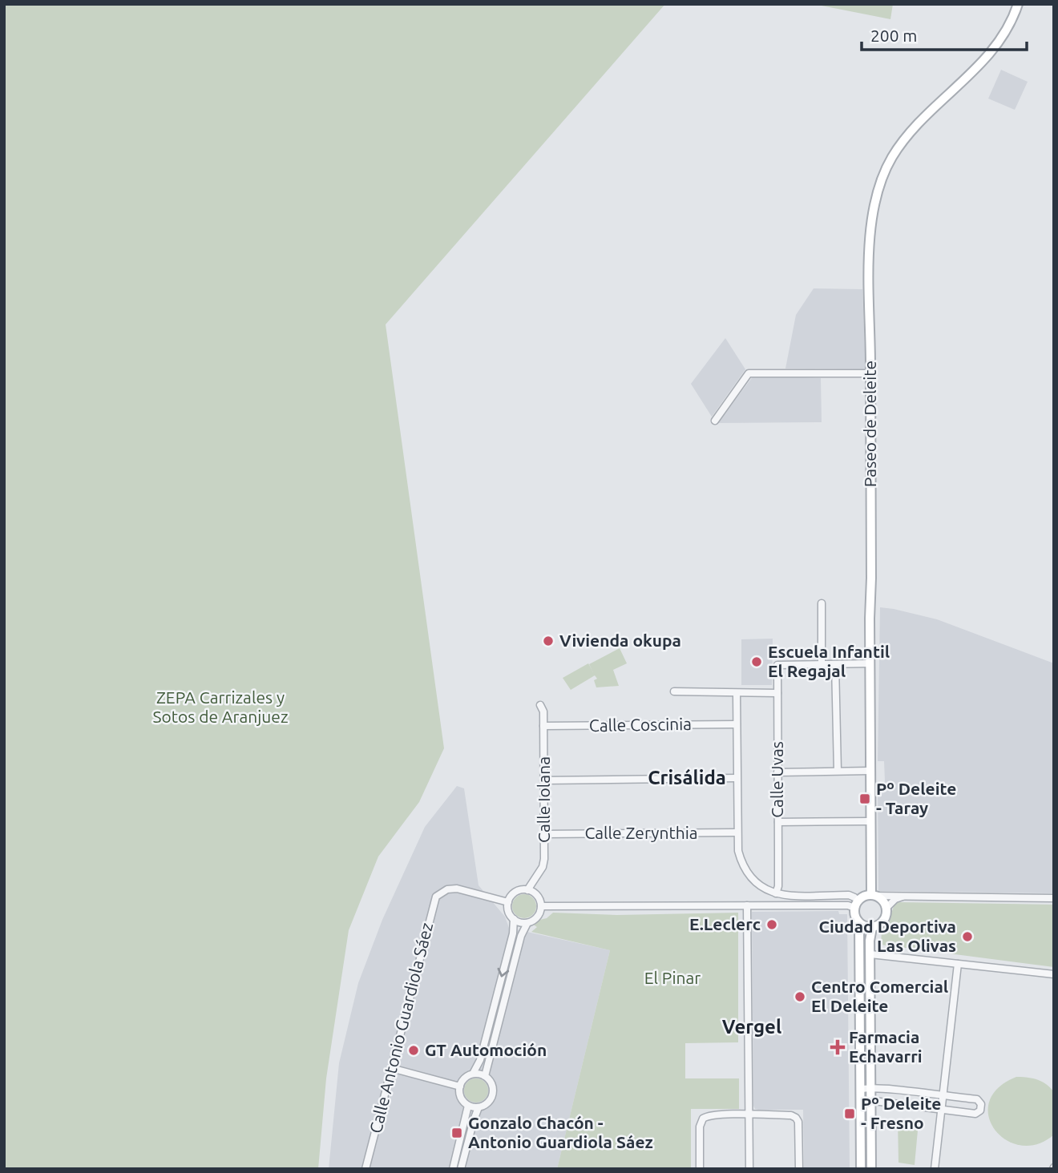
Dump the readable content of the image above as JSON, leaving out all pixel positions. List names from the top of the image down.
{
  "streets": {
    "main road": ["Paseo de Deleite"],
    "street": [
      "Calle Coscinia",
      "Calle Uvas",
      "Calle Iolana",
      "Calle Zerynthia",
      "Calle Antonio Guardiola Sáez"
    ]
  },
  "crossings": [
    ["Calle Coscinia", "Calle Iolana"],
    ["Calle Iolana", "Calle Zerynthia"],
    ["Calle Iolana", "Calle Antonio Guardiola Sáez"]
  ],
  "districts": ["Crisálida", "Vergel"],
  "parks": ["ZEPA Carrizales y Sotos de Aranjuez", "El Pinar"],
  "places": {
    "other": [
      "Vivienda okupa",
      "Escuela Infantil El Regajal",
      "E.Leclerc",
      "Ciudad Deportiva Las Olivas",
      "Centro Comercial El Deleite",
      "GT Automoción"
    ],
    "transit": ["Pº Deleite - Taray", "Pº Deleite - Fresno", "Gonzalo Chacón - Antonio Guardiola Sáez"],
    "health": ["Farmacia Echavarri"]
  },
  "scale_bar": "200 m"
}
